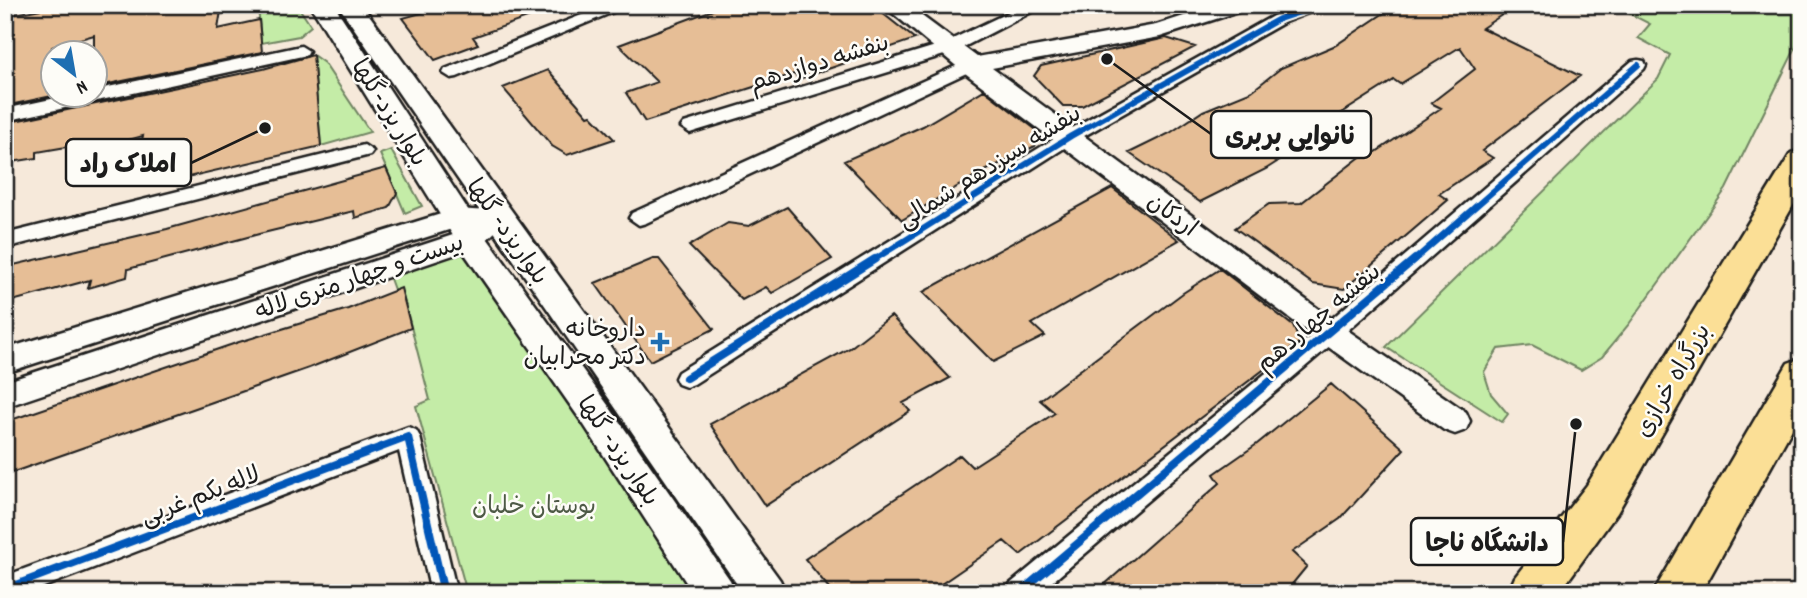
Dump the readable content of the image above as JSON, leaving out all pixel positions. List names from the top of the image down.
{
  "streets": {
    "highway": ["بزرگراه خرازی"],
    "main road": ["بلوار یزد-گلها", "بلواریزد- گلها", "بلوار یزد- گلها"],
    "street": [
      "بنفشه دوازدهم",
      "بنفشه سیزدهم شمالی",
      "اردکان",
      "بیست و چهار متری لاله",
      "بنفشه چهاردهم",
      "لاله یکم غربی"
    ]
  },
  "crossings": [
    ["بنفشه دوازدهم", "اردکان"],
    ["بلوار یزد-گلها", "بیست و چهار متری لاله"],
    ["بلوار یزد-گلها", "بلوار یزد- گلها"],
    ["بنفشه سیزدهم شمالی", "اردکان"],
    ["اردکان", "بنفشه چهاردهم"],
    ["بلواریزد- گلها", "بیست و چهار متری لاله"],
    ["بیست و چهار متری لاله", "بلوار یزد- گلها"]
  ],
  "parks": ["بوستان خلبان"],
  "places": {
    "other": ["نانوایی بربری", "املاک راد", "دانشگاه ناجا"],
    "health": ["داروخانه دکتر محرابیان"]
  },
  "north": "bottom right"
}
